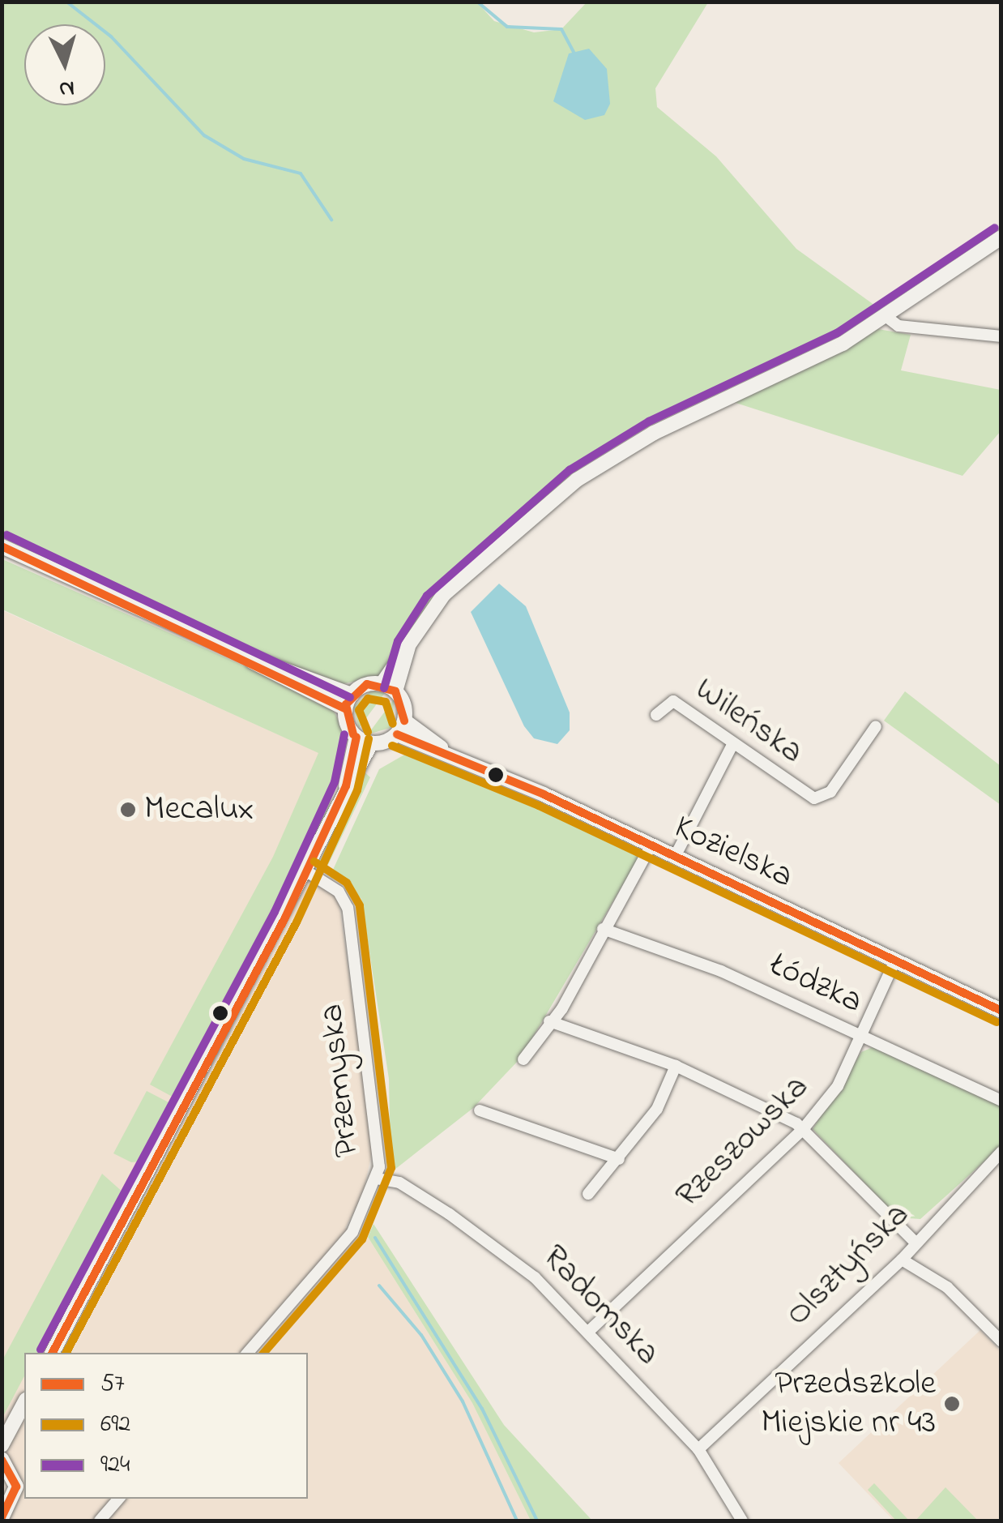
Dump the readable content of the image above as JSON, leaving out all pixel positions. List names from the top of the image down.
{
  "streets": {
    "street": [
      "Wileńska",
      "Kozielska",
      "Łódzka",
      "Przemyska",
      "Rzeszowska",
      "Olsztyńska",
      "Radomska"
    ]
  },
  "crossings": [
    ["Kozielska", "Rzeszowska"],
    ["Łódzka", "Rzeszowska"],
    ["Przemyska", "Radomska"],
    ["Rzeszowska", "Radomska"],
    ["Olsztyńska", "Radomska"]
  ],
  "places": ["Mecalux", "Przedszkole Miejskie nr 43"],
  "lines": ["transit line 924", "transit line 57", "transit line 692"],
  "legend": ["57", "692", "924"],
  "north": "bottom"
}
